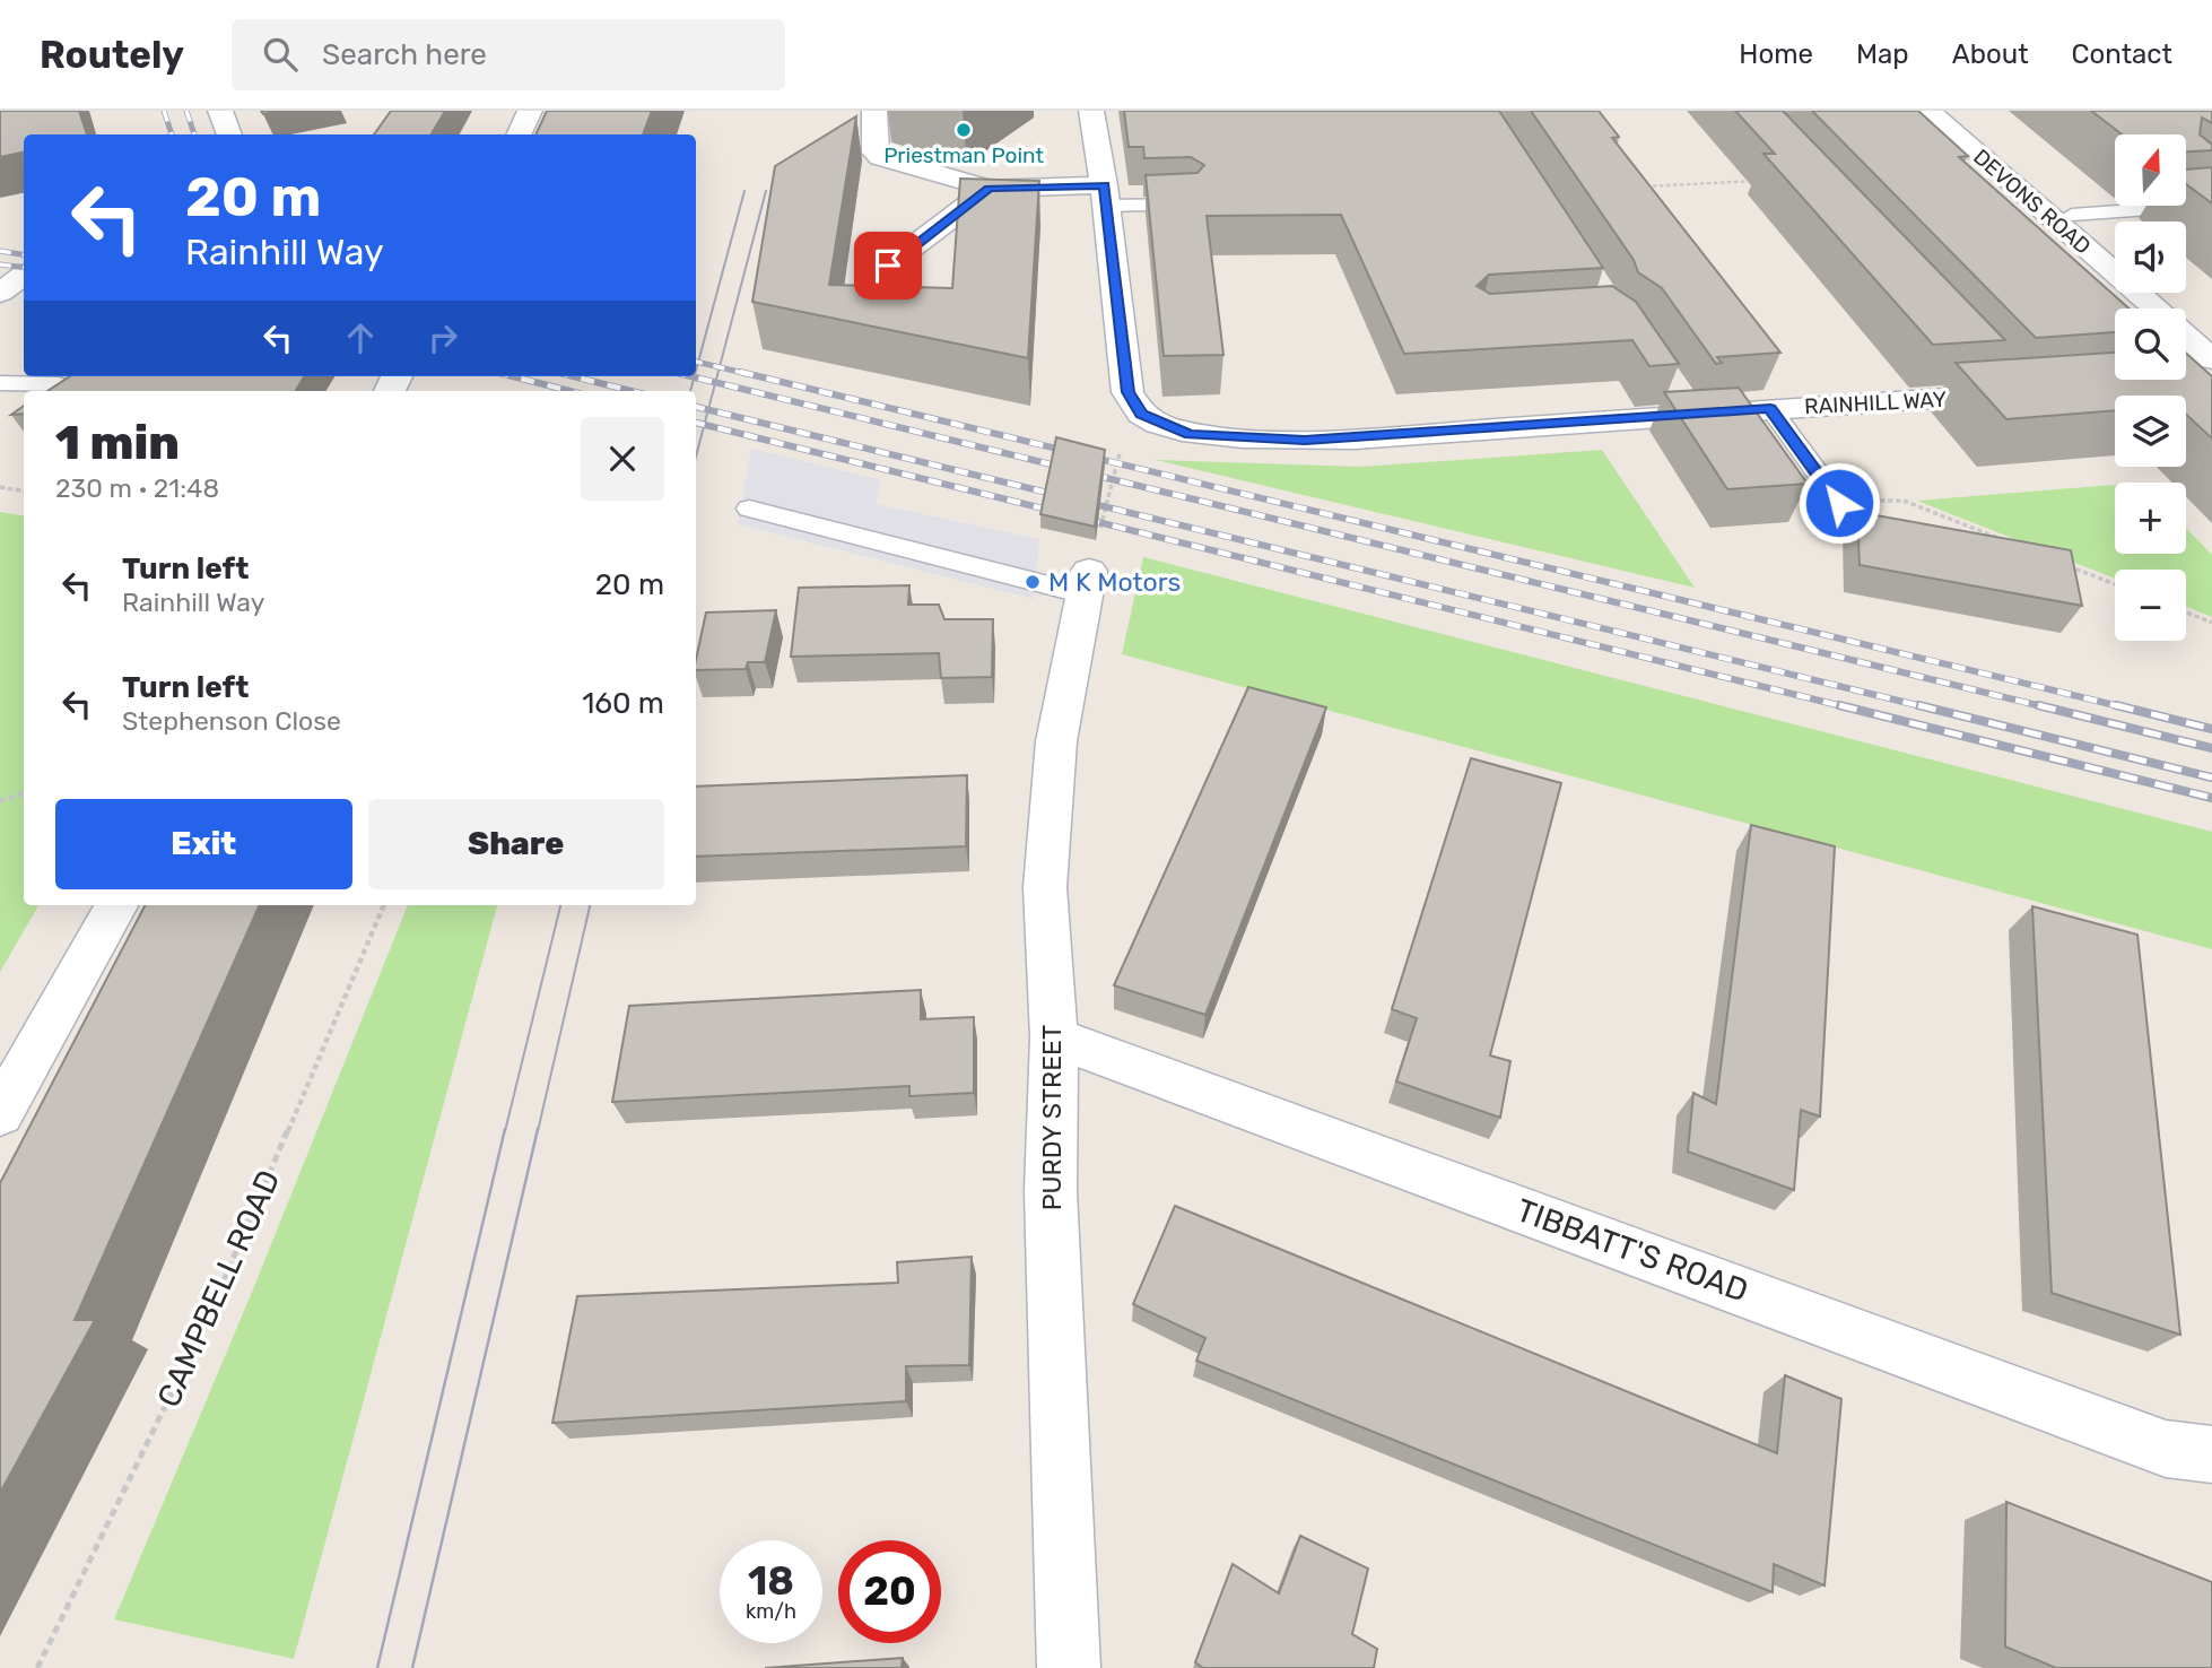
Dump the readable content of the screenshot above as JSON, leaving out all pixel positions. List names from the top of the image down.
{
  "streets": {
    "street": [
      "DEVONS ROAD",
      "RAINHILL WAY",
      "PURDY STREET",
      "TIBBATT'S ROAD"
    ],
    "path": ["CAMPBELL ROAD"]
  },
  "crossings": [
    ["PURDY STREET", "TIBBATT'S ROAD"]
  ],
  "places": ["Priestman Point", "M K Motors"],
  "north": "top",
  "page": {
    "header": "Routely",
    "search": "Search here",
    "nav": [
      "Home",
      "Map",
      "About",
      "Contact"
    ],
    "map_buttons": ["+", "−"],
    "turn": ["20 m", "Rainhill Way"],
    "heading": ["1 min", "230 m · 21:48"],
    "list": [
      {
        "name": "Turn left",
        "note": "Rainhill Way",
        "value": "20 m"
      },
      {
        "name": "Turn left",
        "note": "Stephenson Close",
        "value": "160 m"
      }
    ],
    "buttons": ["Exit", "Share"],
    "speed": "18 km/h",
    "limit": "20"
  }
}
